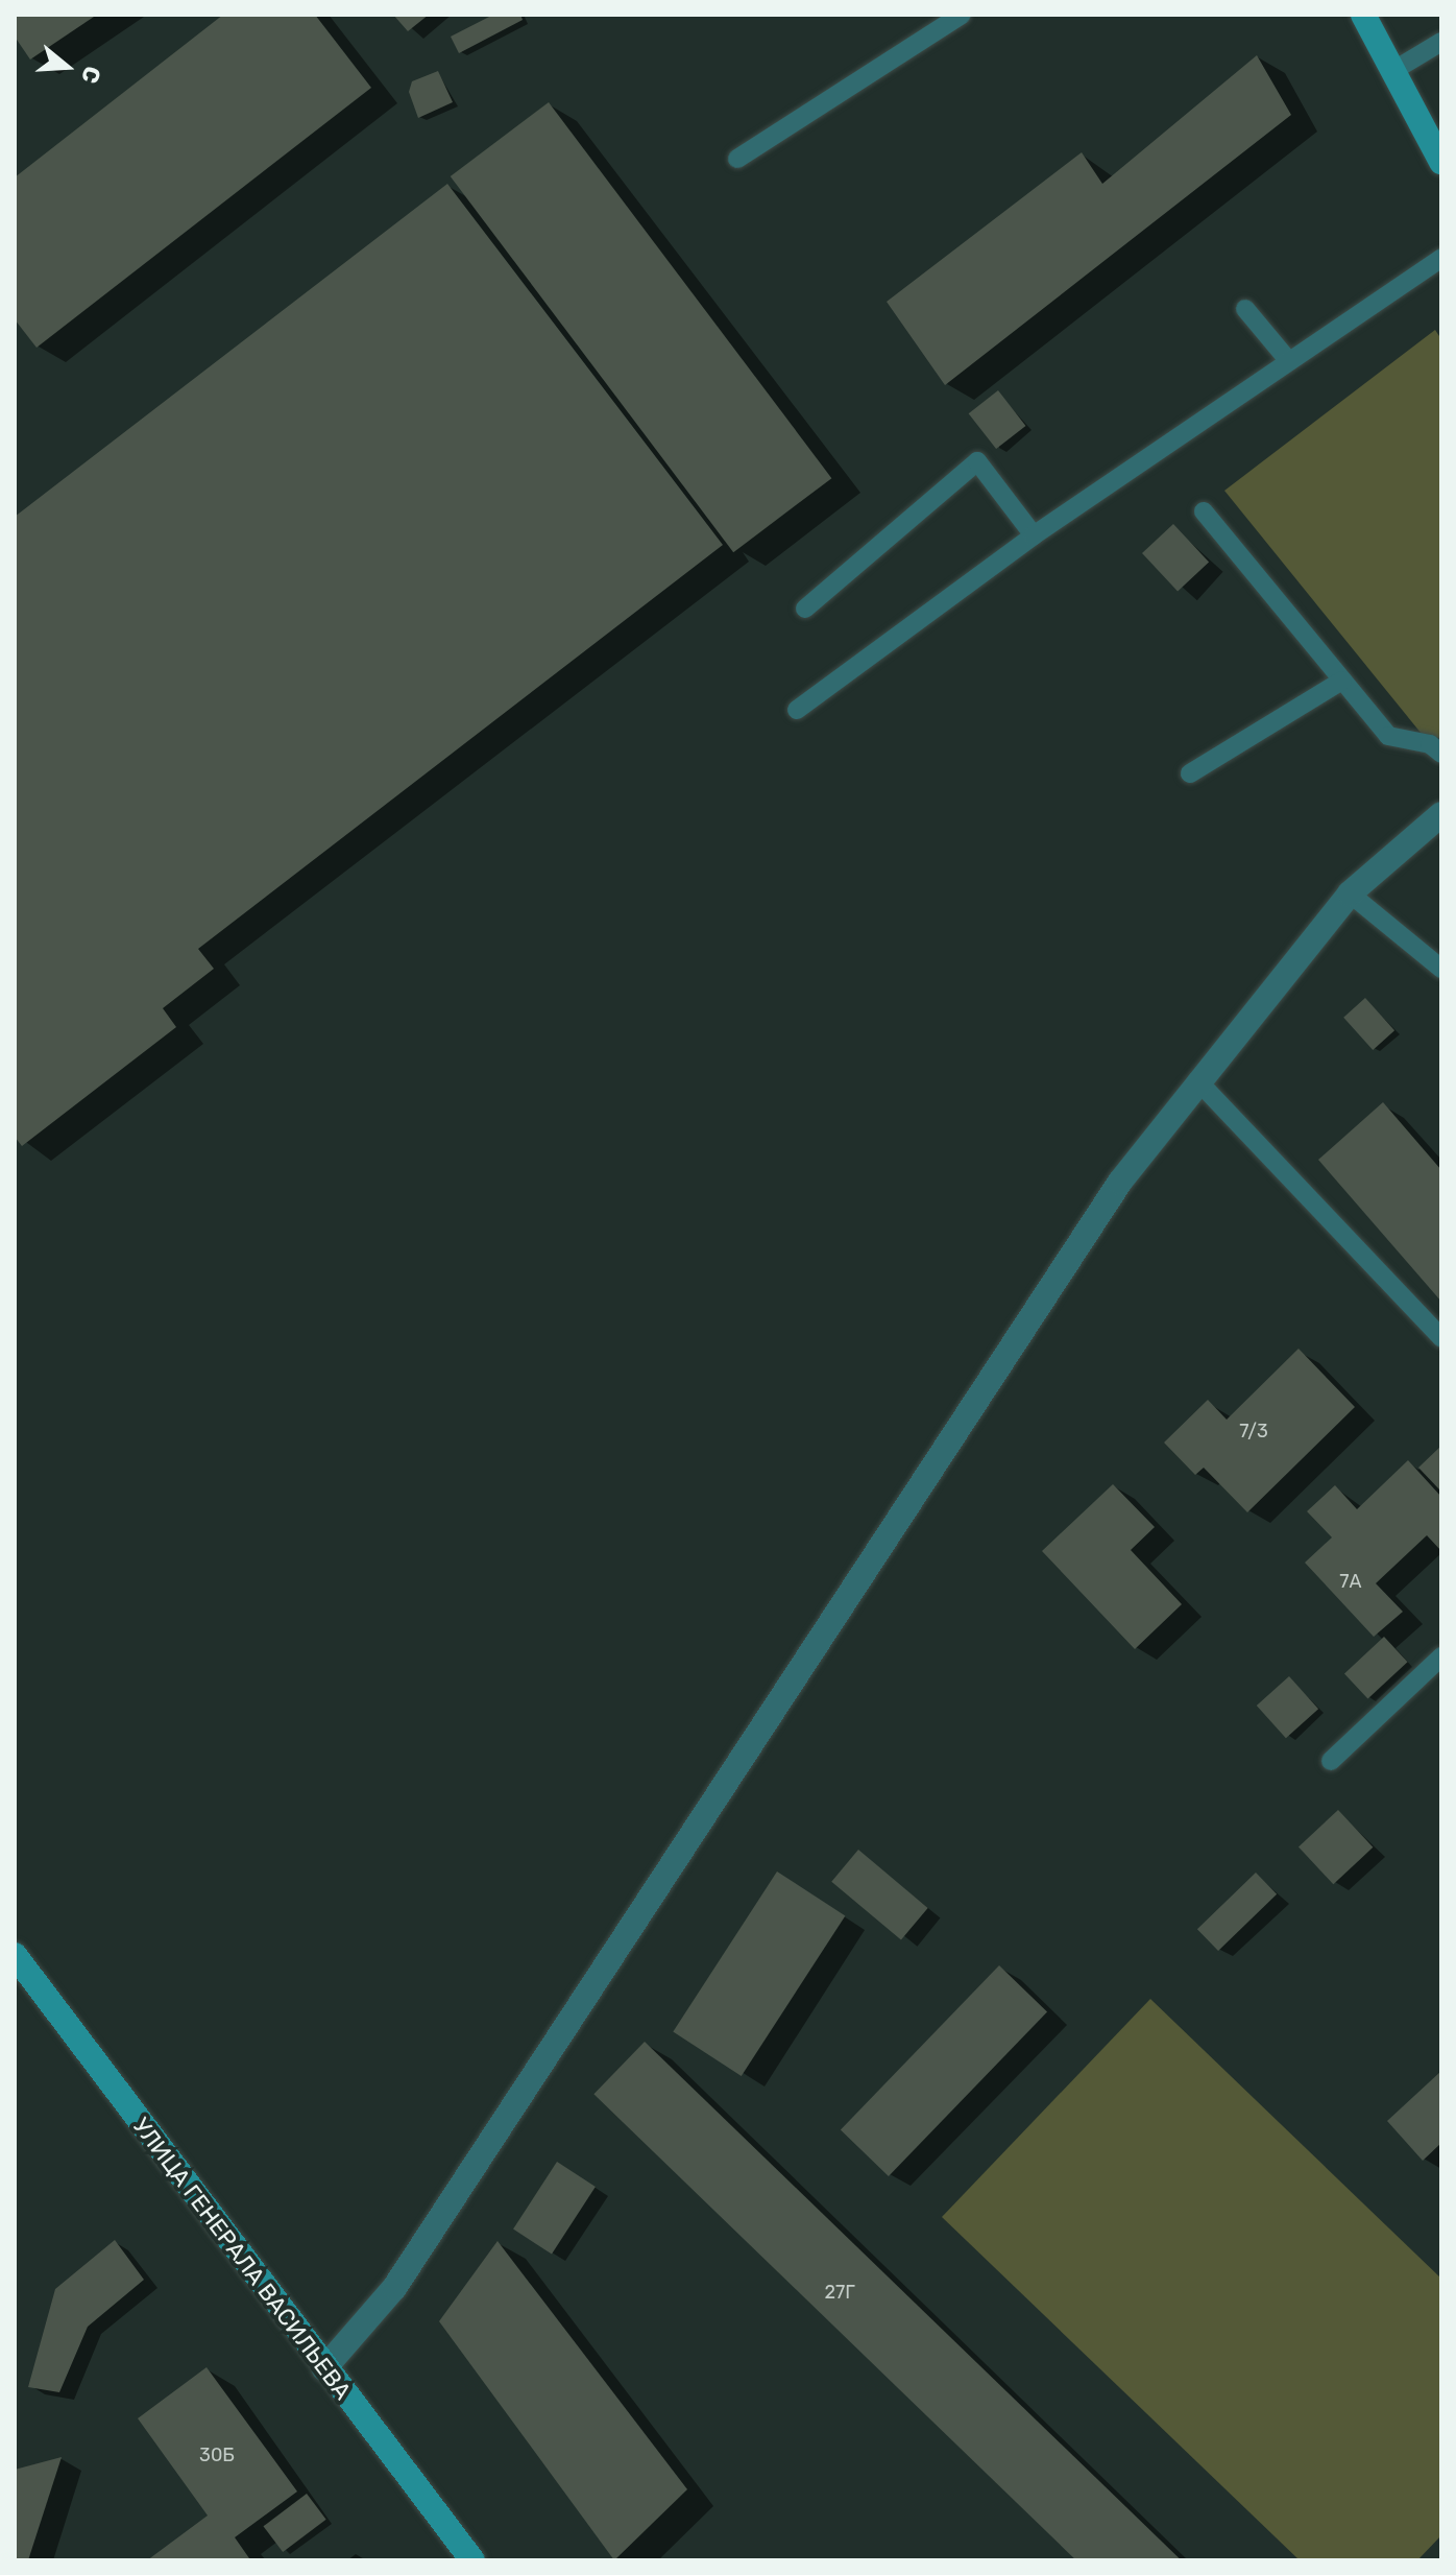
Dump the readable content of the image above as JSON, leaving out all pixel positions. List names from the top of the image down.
{
  "streets": {
    "main road": ["УЛИЦА ГЕНЕРАЛА ВАСИЛЬЕВА"]
  },
  "house_numbers": [
    "7/3",
    "7А",
    "27Г",
    "30Б"
  ],
  "north": "right"
}
